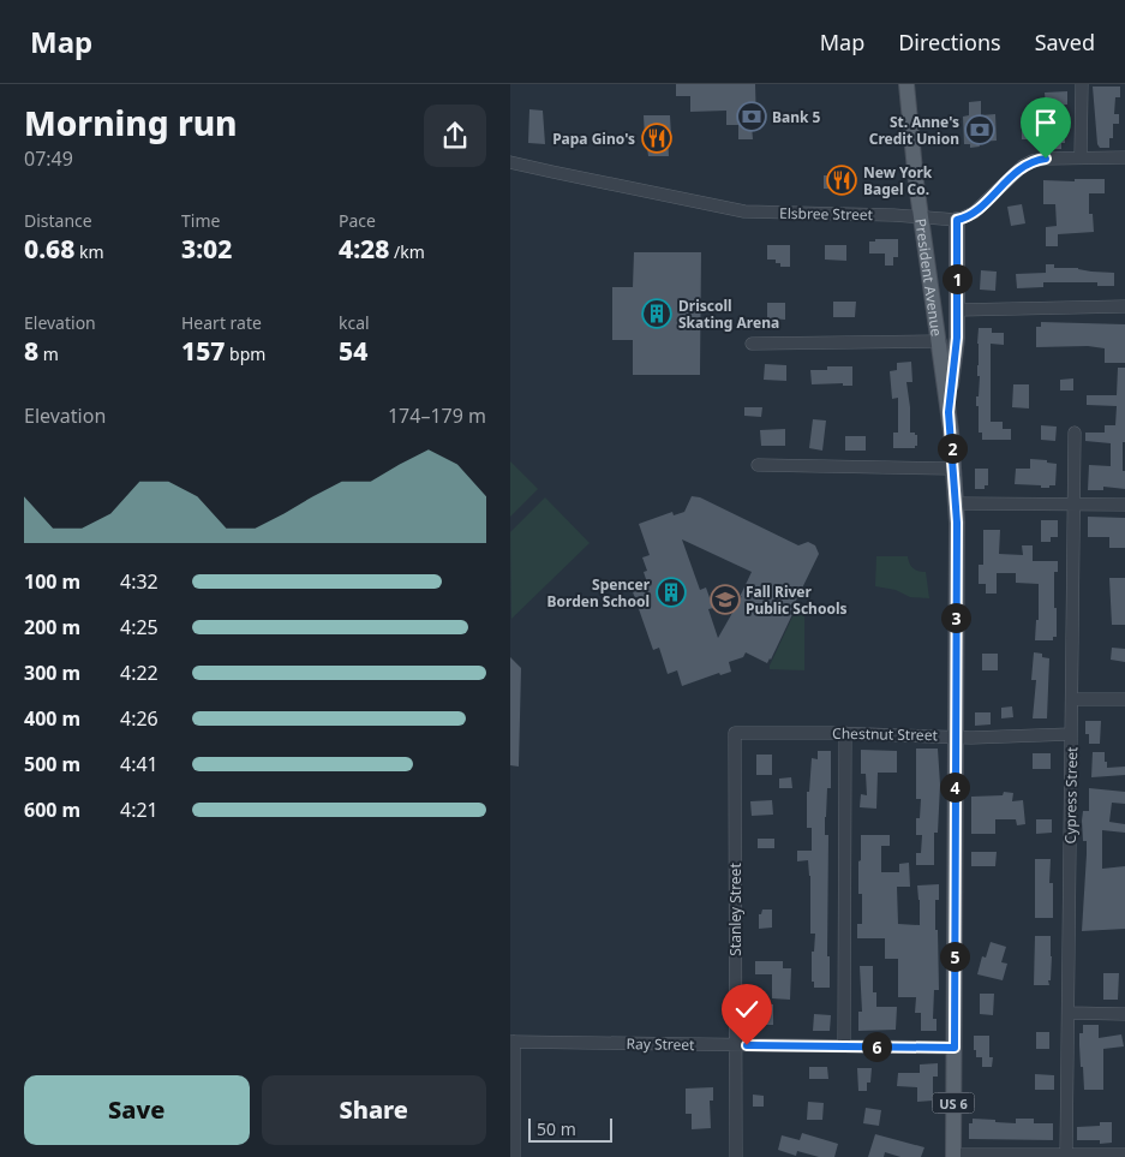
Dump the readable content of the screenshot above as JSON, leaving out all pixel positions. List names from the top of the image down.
{
  "streets": {
    "main road": ["President Avenue", "US 6"],
    "street": [
      "Elsbree Street",
      "Chestnut Street",
      "Cypress Street",
      "Stanley Street",
      "Ray Street"
    ]
  },
  "crossings": [
    ["Elsbree Street", "President Avenue"],
    ["President Avenue", "Chestnut Street"],
    ["President Avenue", "Ray Street"],
    ["Chestnut Street", "Cypress Street"],
    ["Chestnut Street", "Stanley Street"],
    ["Stanley Street", "Ray Street"]
  ],
  "places": {
    "bank": ["Bank 5", "St. Anne's Credit Union"],
    "restaurant": ["Papa Gino's", "New York Bagel Co."],
    "building": ["Driscoll Skating Arena", "Spencer Borden School"],
    "school or university": ["Fall River Public Schools"]
  },
  "scale_bar": "50 m",
  "page": {
    "header": "Map",
    "nav": ["Map", "Directions", "Saved"],
    "heading": ["Morning run", "07:49"],
    "stats": [
      ["Distance", "0.68 km"],
      ["Time", "3:02"],
      ["Pace", "4:28 /km"],
      ["Elevation", "8 m"],
      ["Heart rate", "157 bpm"],
      ["kcal", "54"]
    ],
    "pins": [
      "1",
      "2",
      "3",
      "4",
      "5",
      "6"
    ],
    "chart": ["Elevation", "174–179 m"],
    "list": [
      {
        "name": "100 m",
        "note": "4:32"
      },
      {
        "name": "200 m",
        "note": "4:25"
      },
      {
        "name": "300 m",
        "note": "4:22"
      },
      {
        "name": "400 m",
        "note": "4:26"
      },
      {
        "name": "500 m",
        "note": "4:41"
      },
      {
        "name": "600 m",
        "note": "4:21"
      }
    ],
    "buttons": ["Save", "Share"],
    "scale": "50 m"
  }
}
